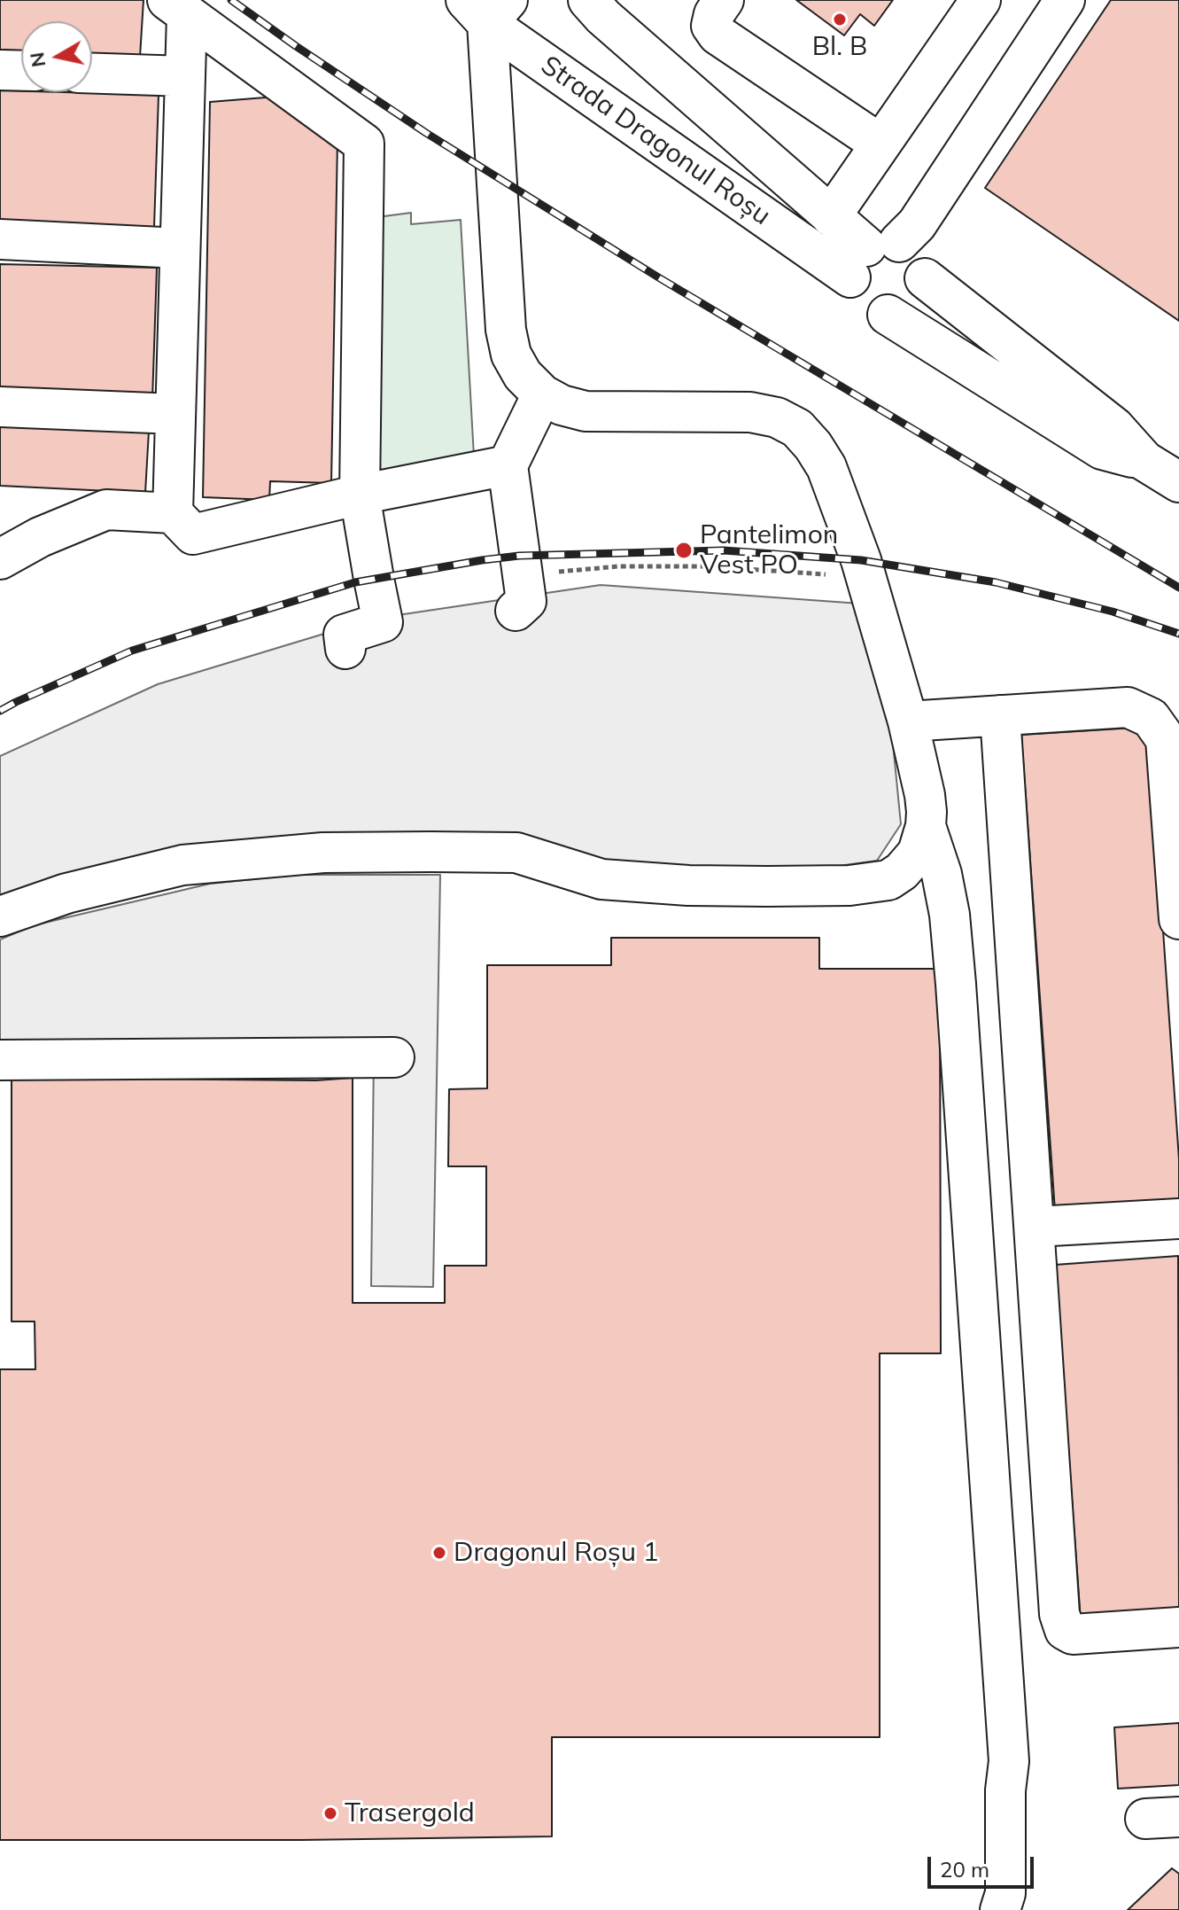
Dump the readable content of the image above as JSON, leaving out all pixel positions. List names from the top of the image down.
{
  "streets": {
    "street": ["Strada Dragonul Roșu"]
  },
  "places": [
    "Bl. B",
    "Pantelimon Vest PO",
    "Dragonul Roșu 1",
    "Trasergold"
  ],
  "scale_bar": "20 m",
  "north": "left"
}
